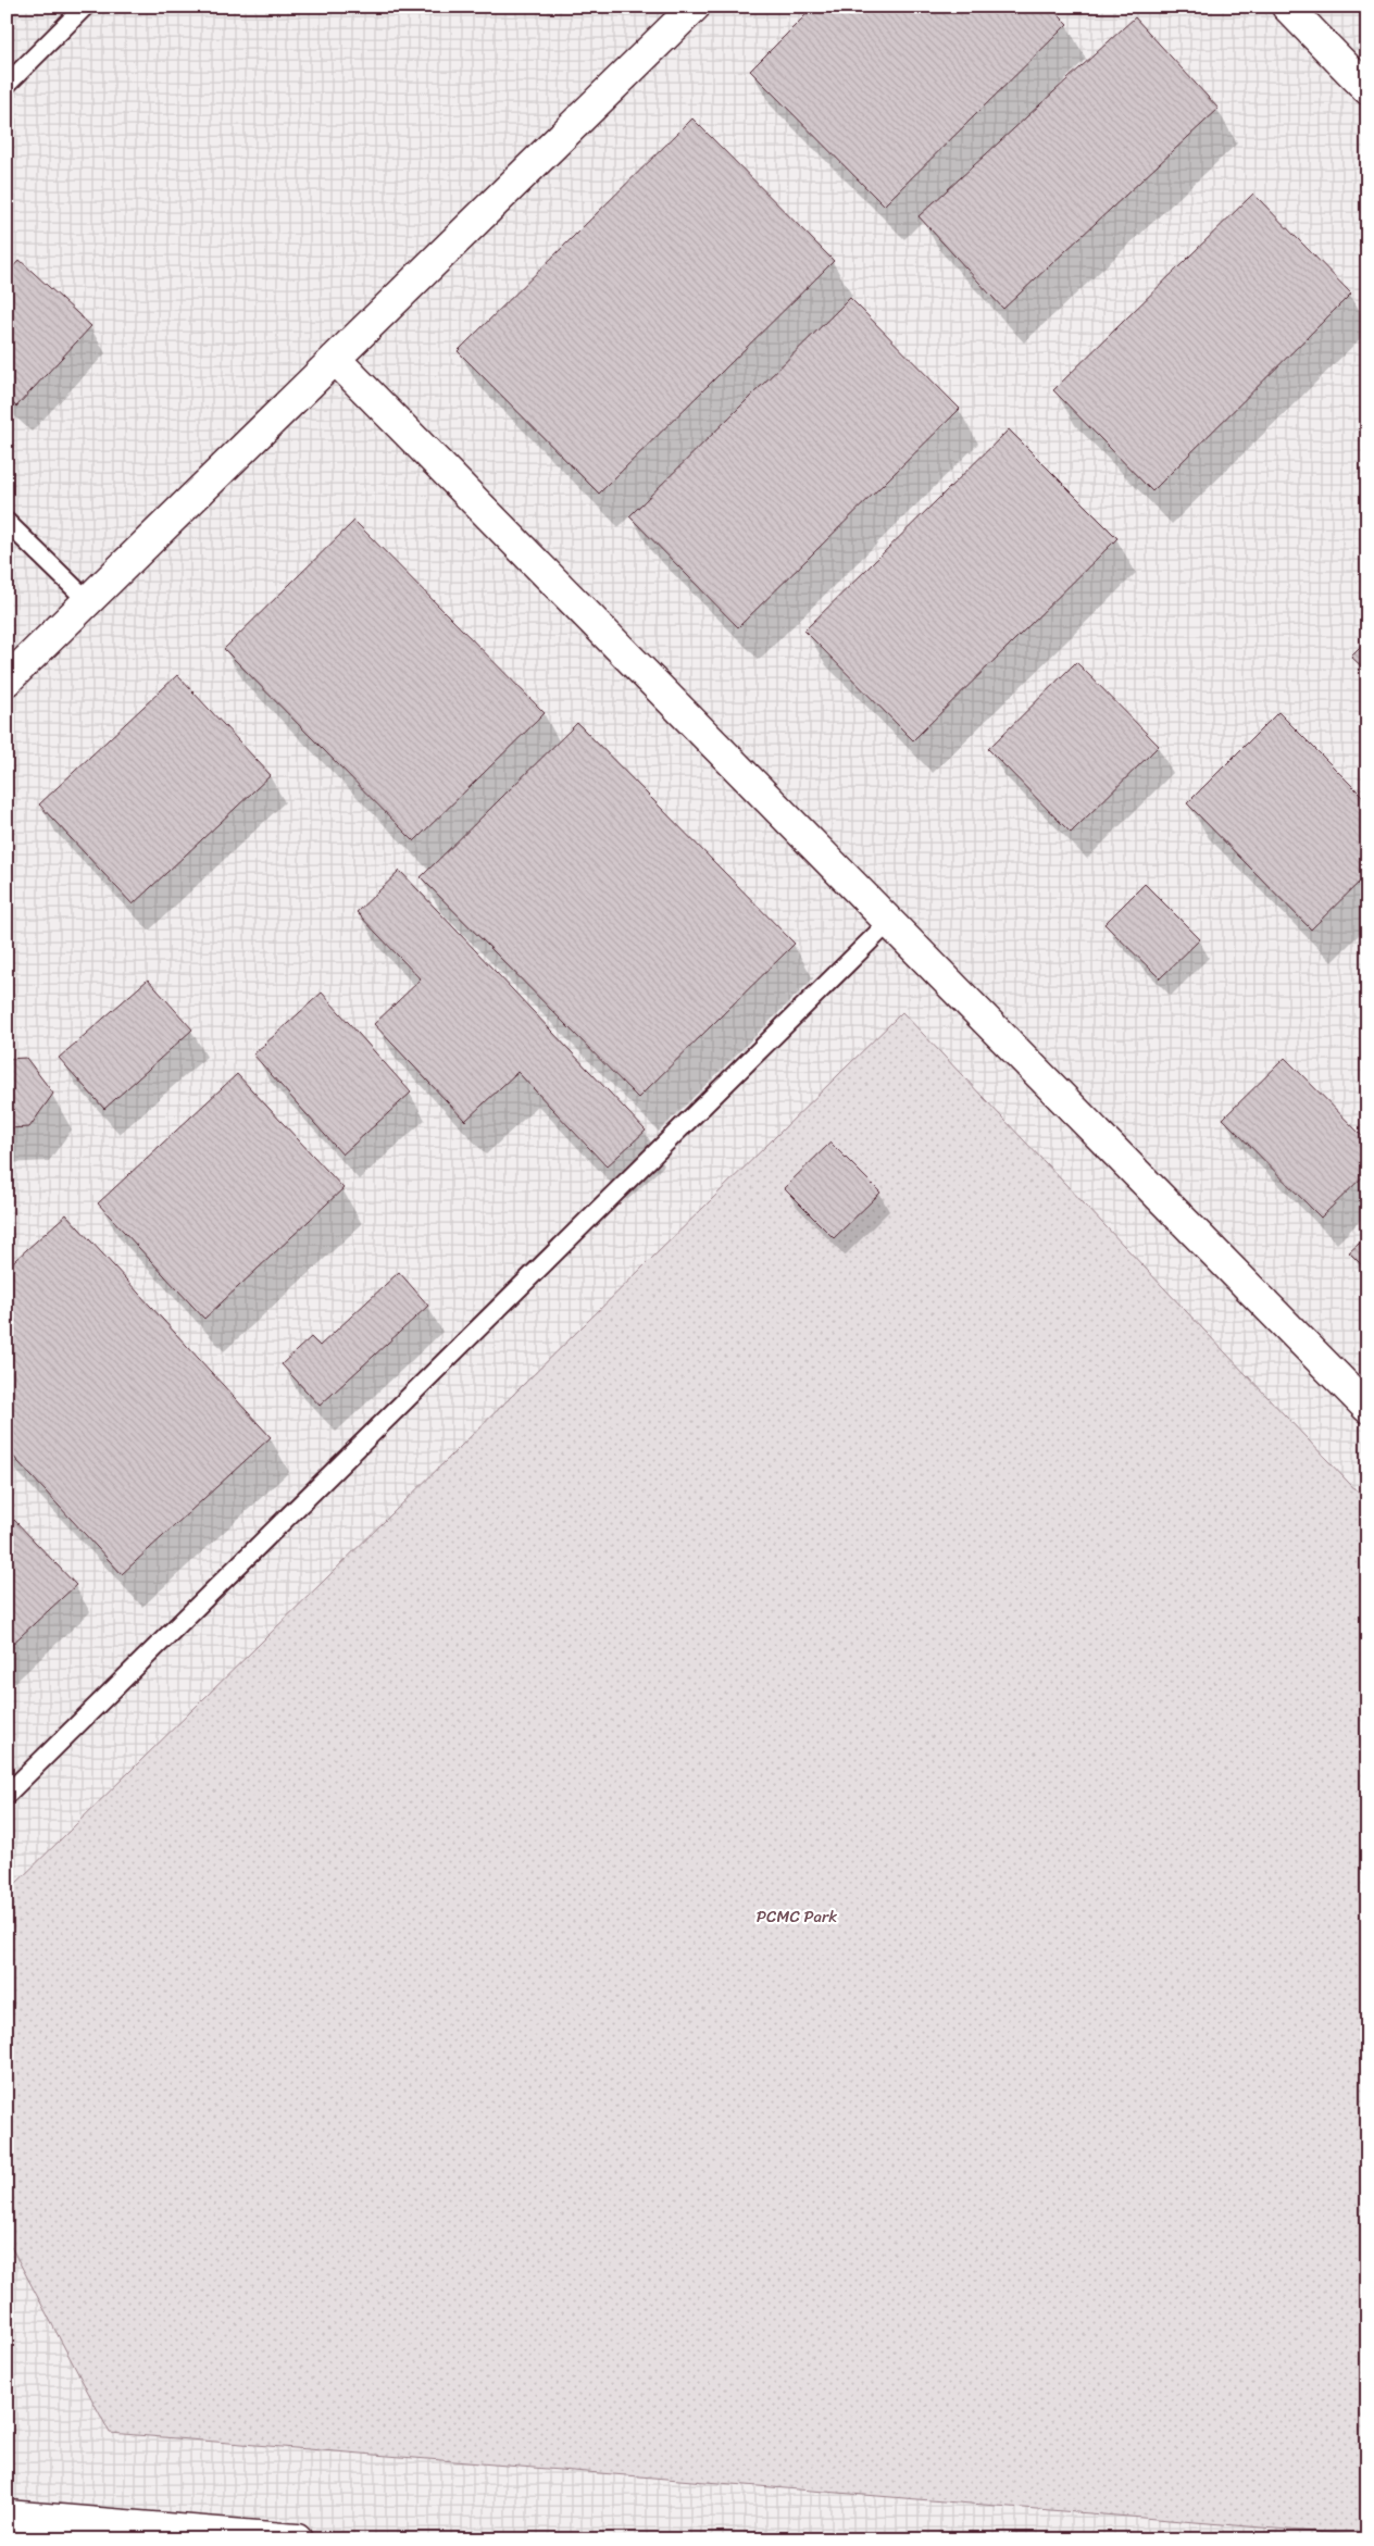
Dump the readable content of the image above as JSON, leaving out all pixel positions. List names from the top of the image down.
{
  "parks": ["PCMC Park"]
}
